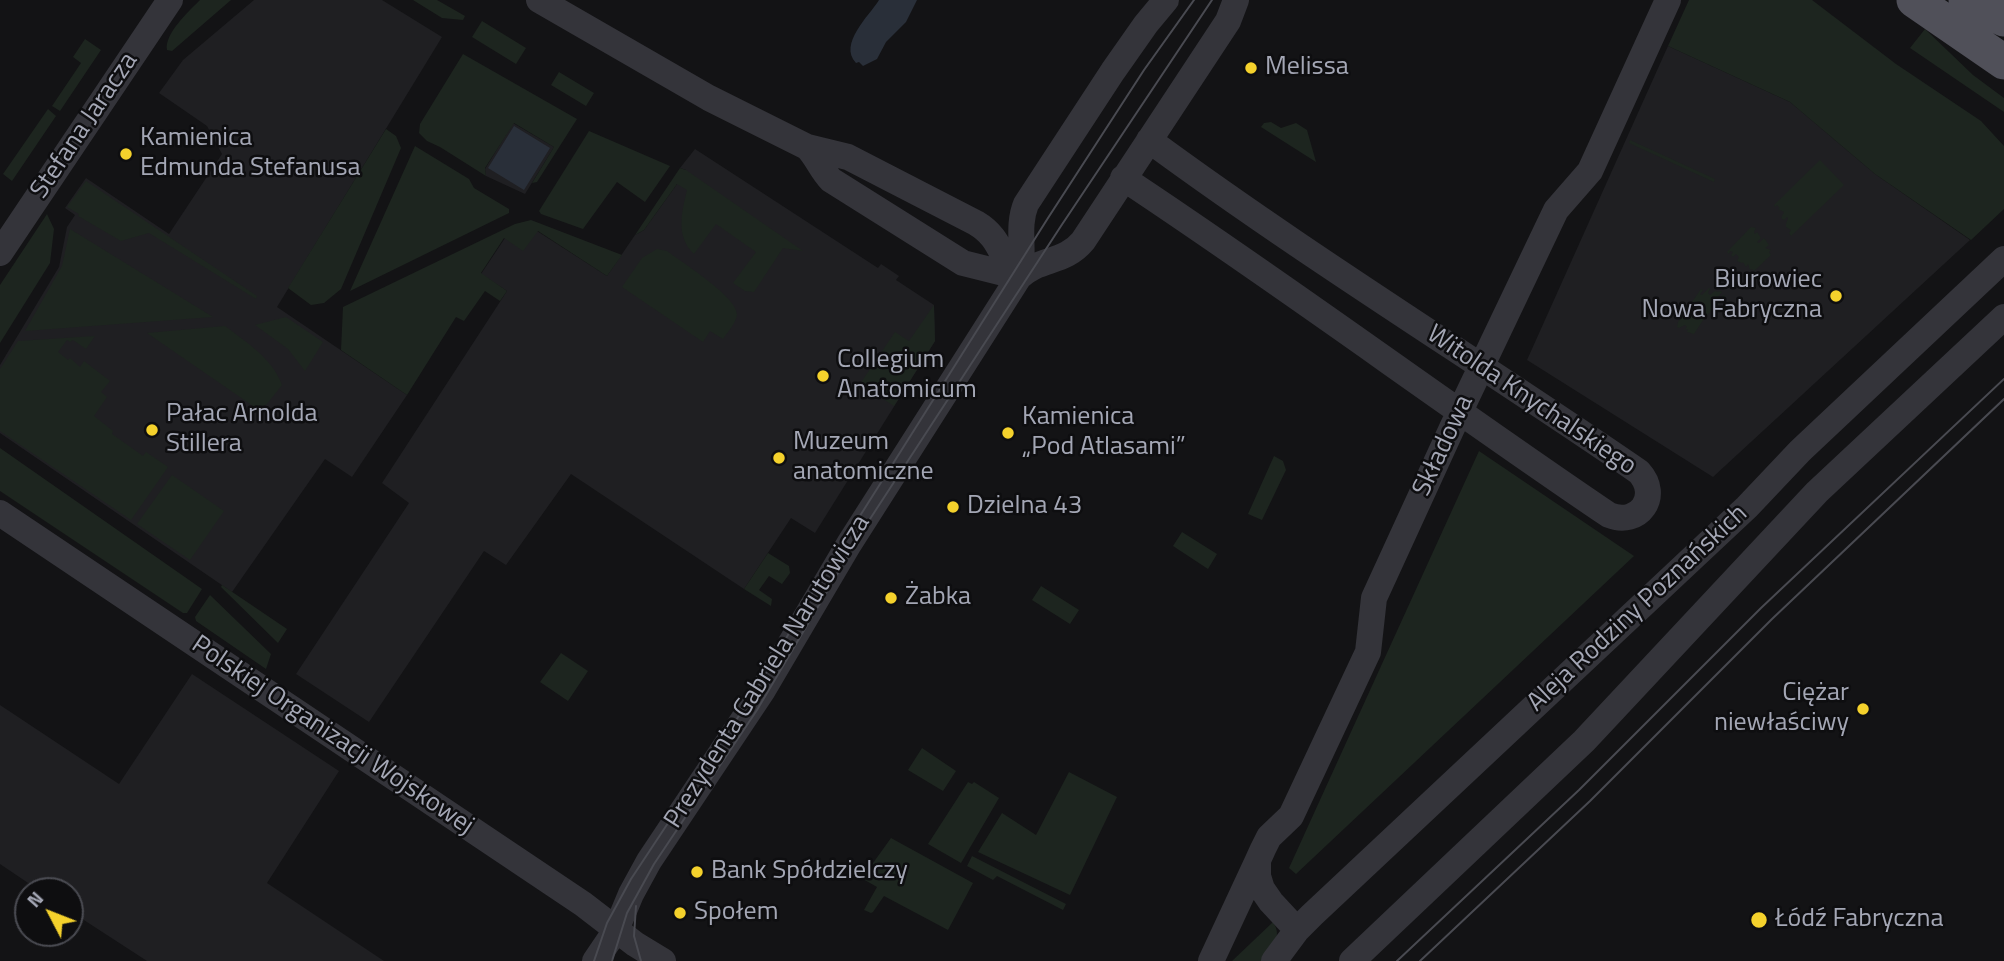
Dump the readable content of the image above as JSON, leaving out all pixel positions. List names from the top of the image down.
{
  "streets": {
    "street": [
      "Stefana Jaracza",
      "Witolda Knychalskiego",
      "Składowa",
      "Aleja Rodziny Poznańskich",
      "Prezydenta Gabriela Narutowicza",
      "Polskiej Organizacji Wojskowej"
    ]
  },
  "crossings": [
    ["Witolda Knychalskiego", "Składowa"],
    ["Prezydenta Gabriela Narutowicza", "Polskiej Organizacji Wojskowej"]
  ],
  "places": [
    "Melissa",
    "Kamienica Edmunda Stefanusa",
    "Biurowiec Nowa Fabryczna",
    "Collegium Anatomicum",
    "Pałac Arnolda Stillera",
    "Kamienica „Pod Atlasami”",
    "Muzeum anatomiczne",
    "Dzielna 43",
    "Żabka",
    "Ciężar niewłaściwy",
    "Bank Spółdzielczy",
    "Społem",
    "Łódź Fabryczna"
  ],
  "north": "top left"
}
